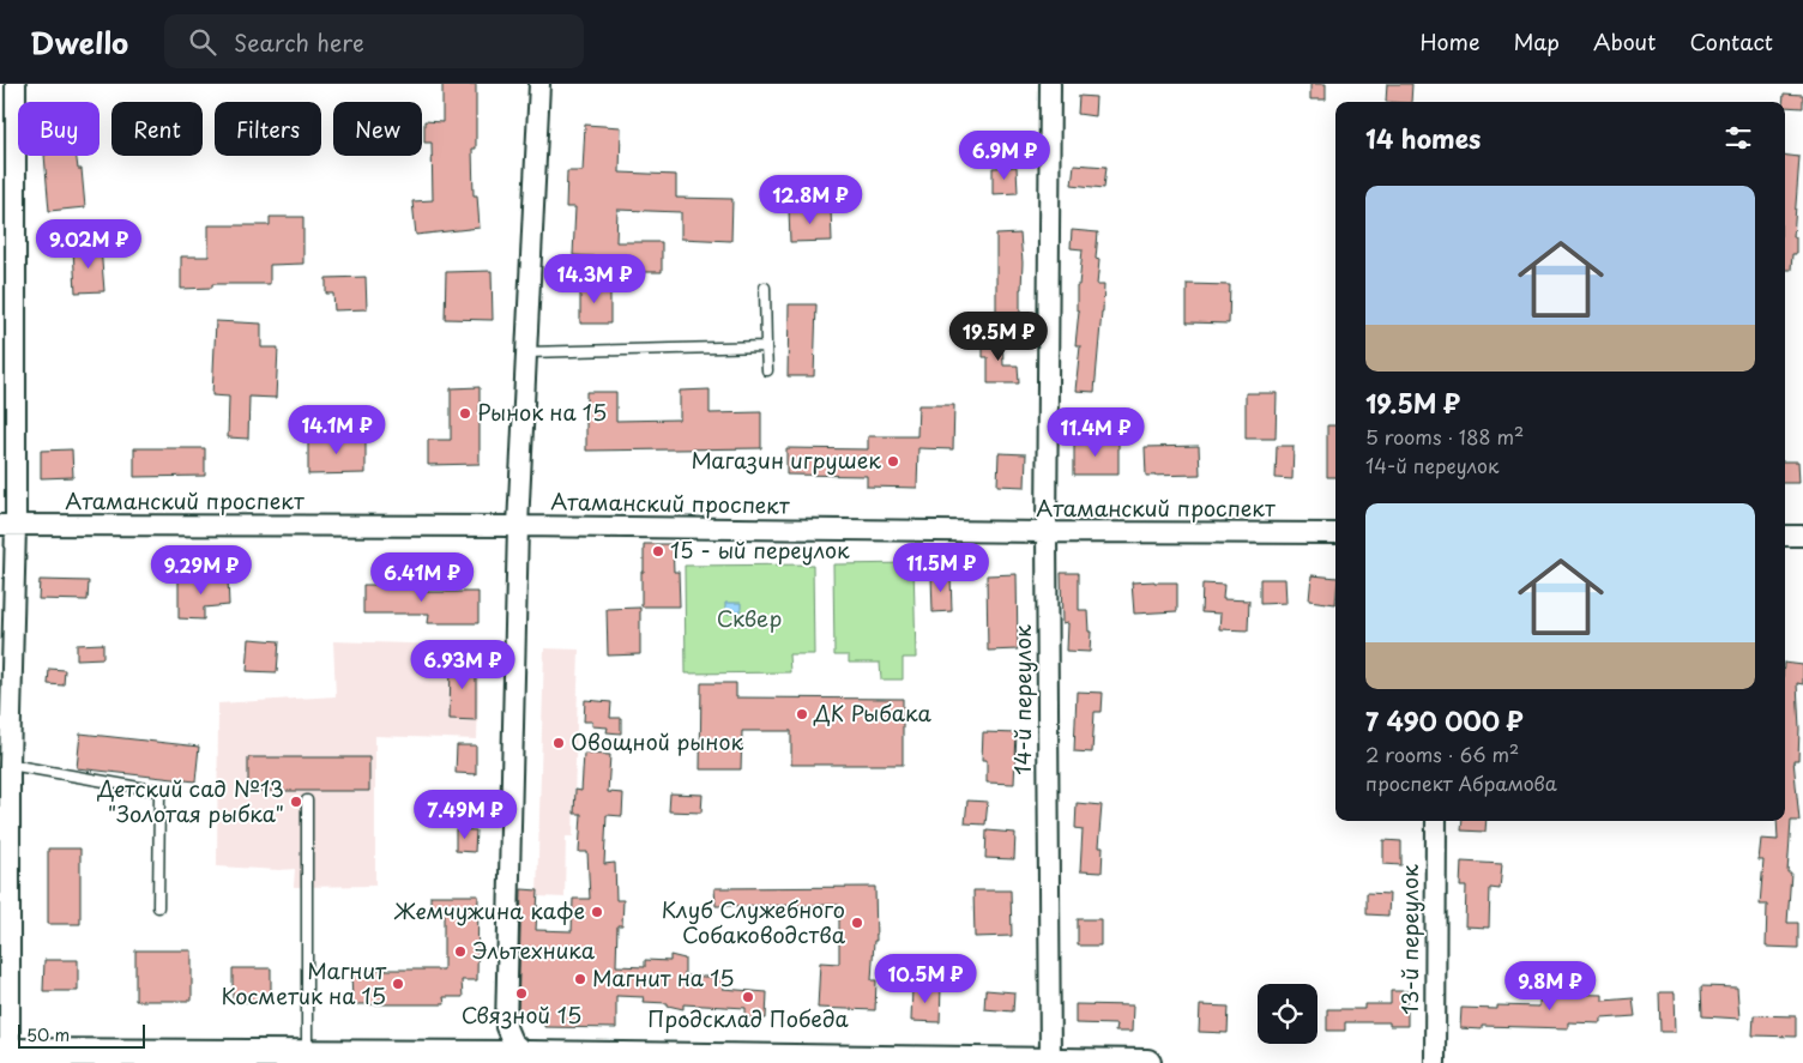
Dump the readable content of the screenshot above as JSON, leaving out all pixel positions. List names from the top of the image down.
{
  "streets": {
    "street": ["Атаманский проспект", "14-й переулок", "13-й переулок"]
  },
  "crossings": [
    ["Атаманский проспект", "14-й переулок"]
  ],
  "parks": ["Сквер"],
  "places": [
    "Рынок на 15",
    "Магазин игрушек",
    "15 - ый переулок",
    "ДК Рыбака",
    "Овощной рынок",
    "Детский сад №13 \"Золотая рыбка\"",
    "Жемчужина кафе",
    "Клуб Служебного Собаководства",
    "Эльтехника",
    "Магнит на 15",
    "Магнит Косметик на 15",
    "Связной 15",
    "Продсклад Победа"
  ],
  "scale_bar": "50 m",
  "page": {
    "header": "Dwello",
    "search": "Search here",
    "nav": [
      "Home",
      "Map",
      "About",
      "Contact"
    ],
    "chip": [
      "Buy",
      "Rent",
      "Filters",
      "New"
    ],
    "heading": "14 homes",
    "price": [
      "6.9M ₽",
      "12.8M ₽",
      "9.02M ₽",
      "14.3M ₽",
      "19.5M ₽",
      "14.1M ₽",
      "11.4M ₽",
      "11.5M ₽",
      "9.29M ₽",
      "6.41M ₽",
      "6.93M ₽",
      "7.49M ₽",
      "10.5M ₽",
      "9.8M ₽"
    ],
    "list": [
      {
        "name": "19.5M ₽",
        "note": "5 rooms · 188 m² · 14-й переулок"
      },
      {
        "name": "7 490 000 ₽",
        "note": "2 rooms · 66 m² · проспект Абрамова"
      }
    ],
    "scale": "50 m"
  }
}
